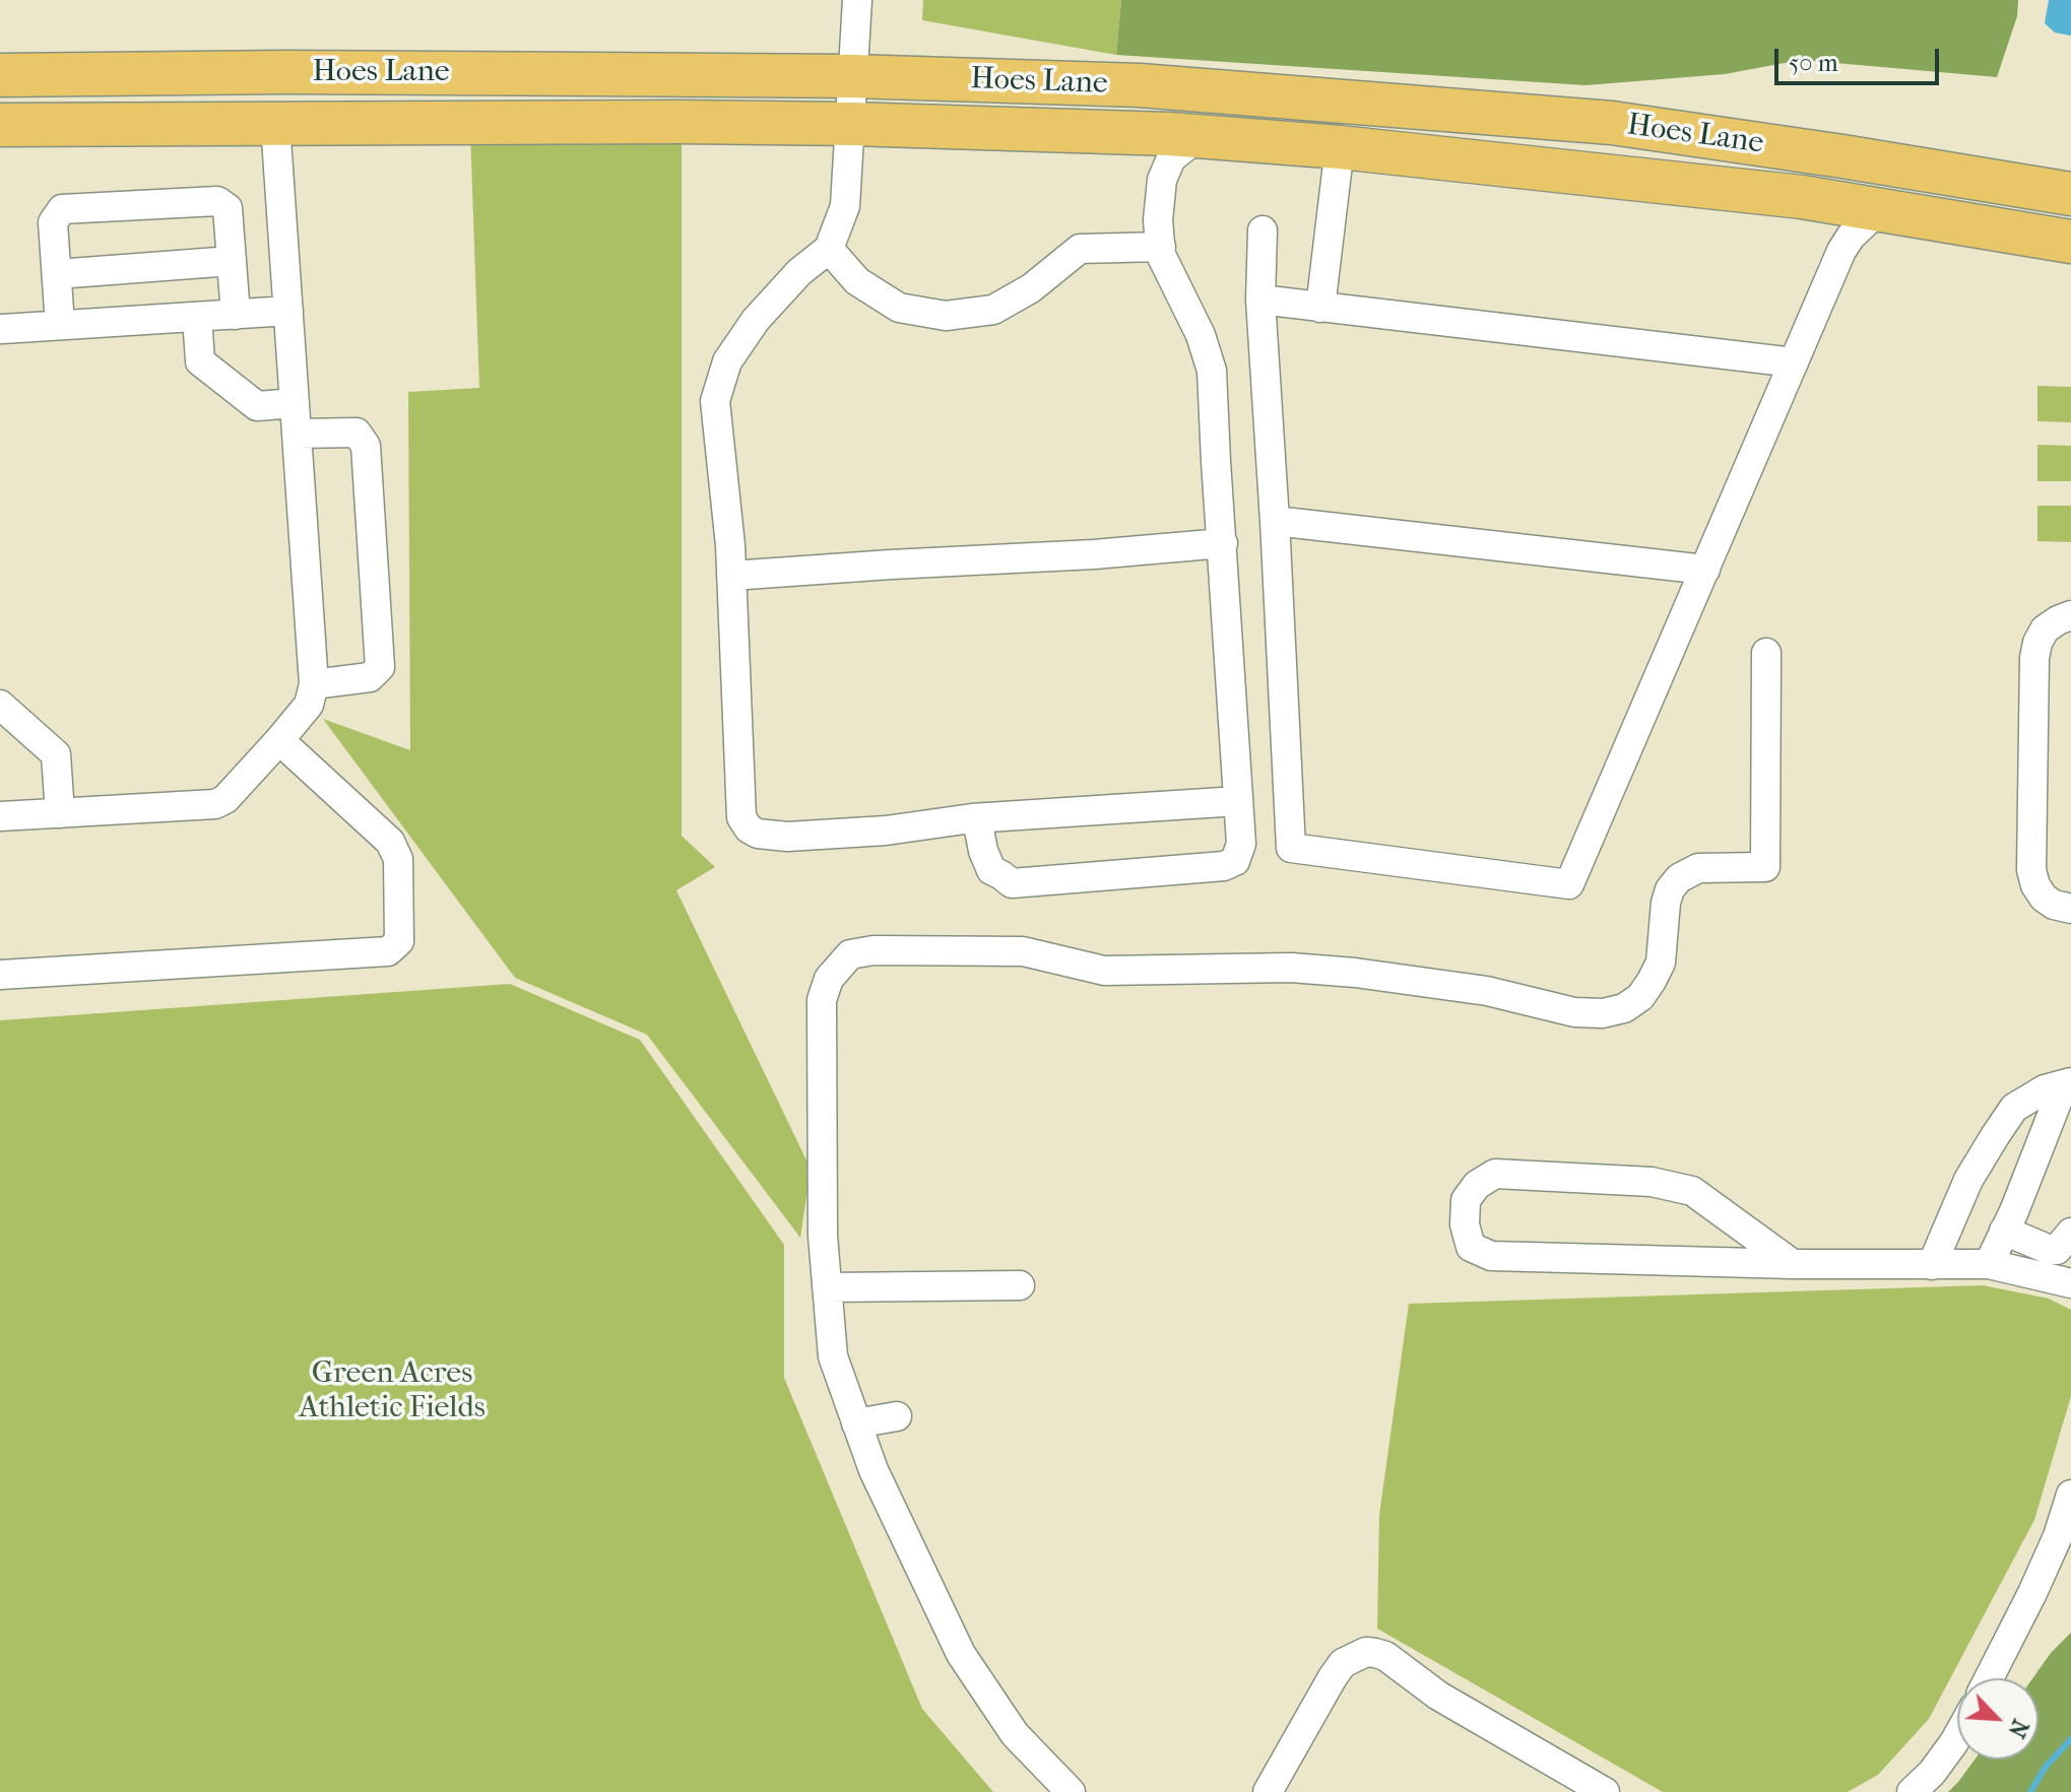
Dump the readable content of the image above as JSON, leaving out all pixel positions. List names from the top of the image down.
{
  "streets": {
    "highway": ["Hoes Lane"]
  },
  "parks": ["Green Acres Athletic Fields"],
  "scale_bar": "50 m",
  "north": "bottom right"
}
